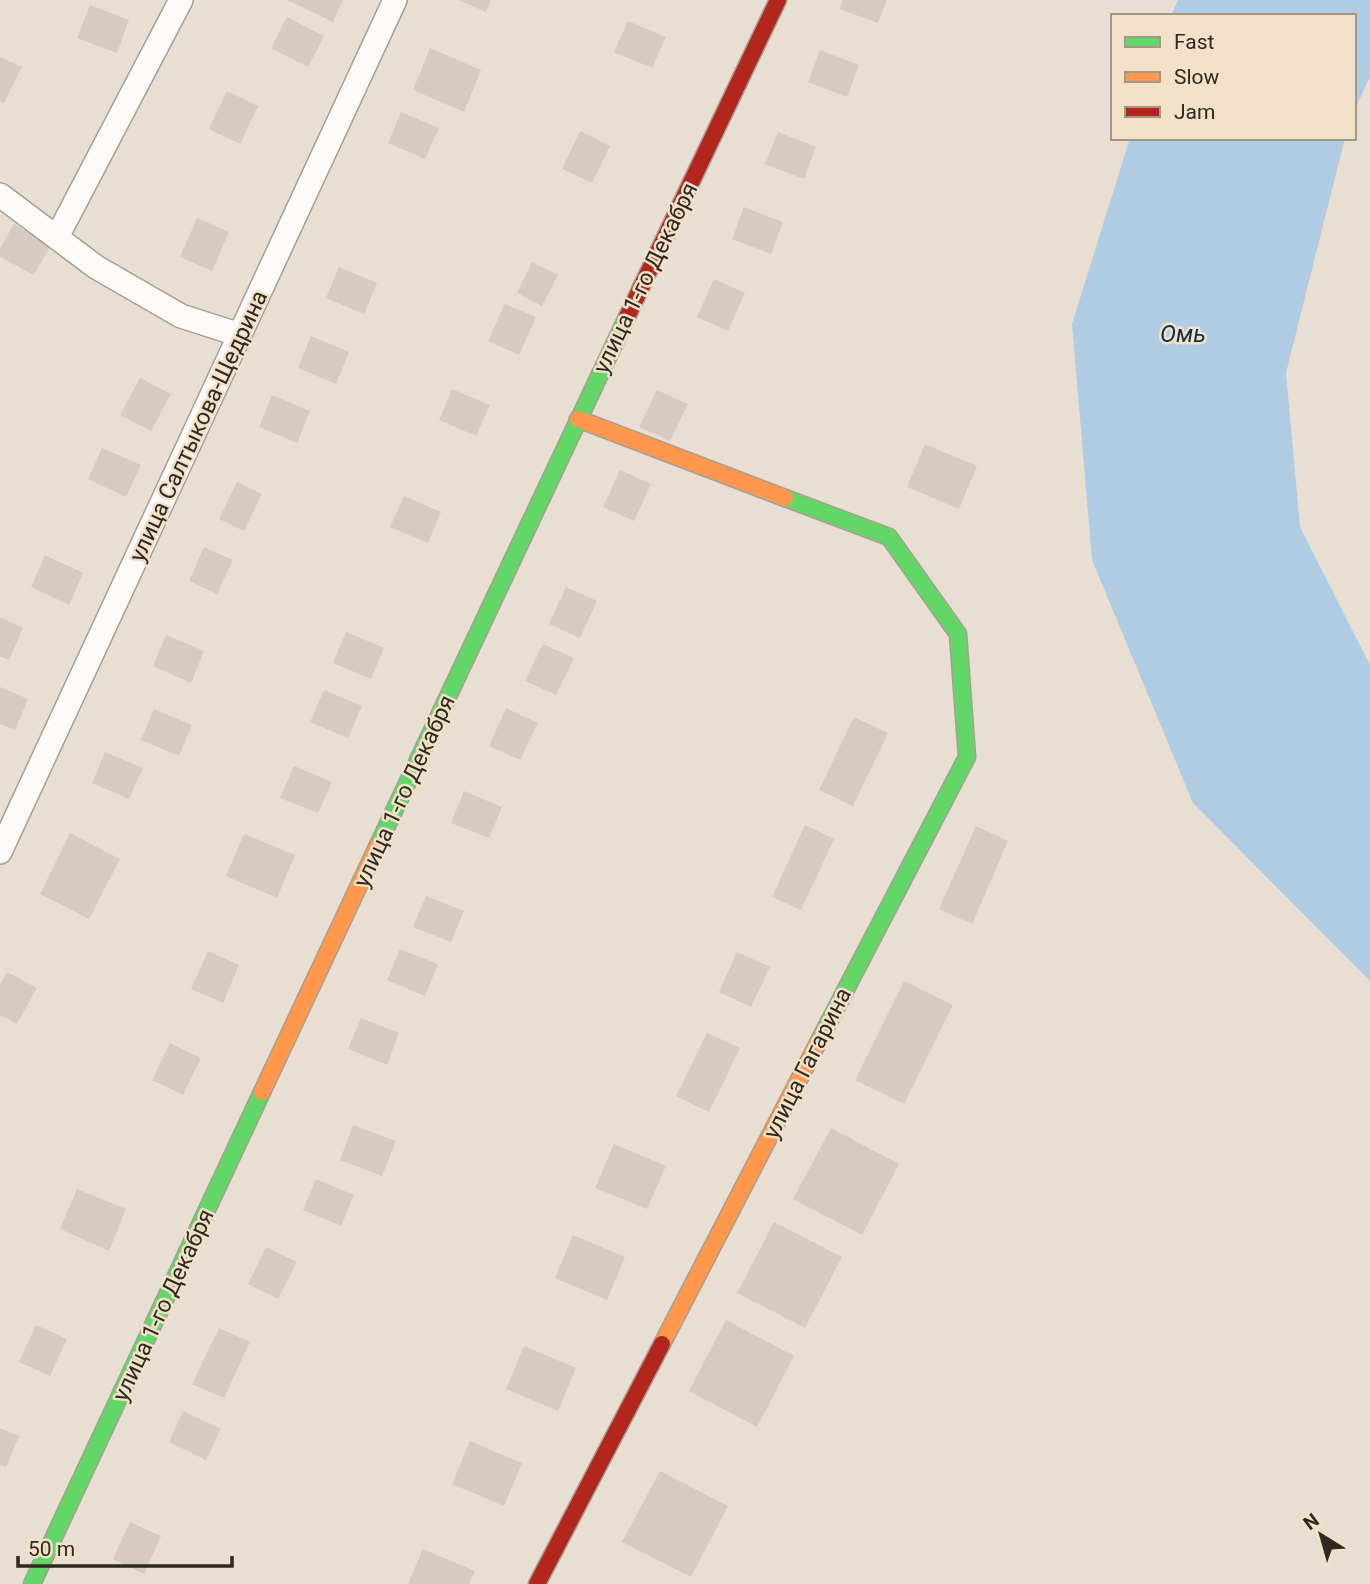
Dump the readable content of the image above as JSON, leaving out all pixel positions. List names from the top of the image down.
{
  "streets": {
    "street": ["улица 1-го Декабря", "улица Салтыкова-Щедрина", "улица Гагарина"]
  },
  "crossings": [
    ["улица 1-го Декабря", "улица Гагарина"]
  ],
  "water": ["Омь"],
  "legend": ["Fast", "Slow", "Jam"],
  "scale_bar": "50 m",
  "north": "top left"
}
